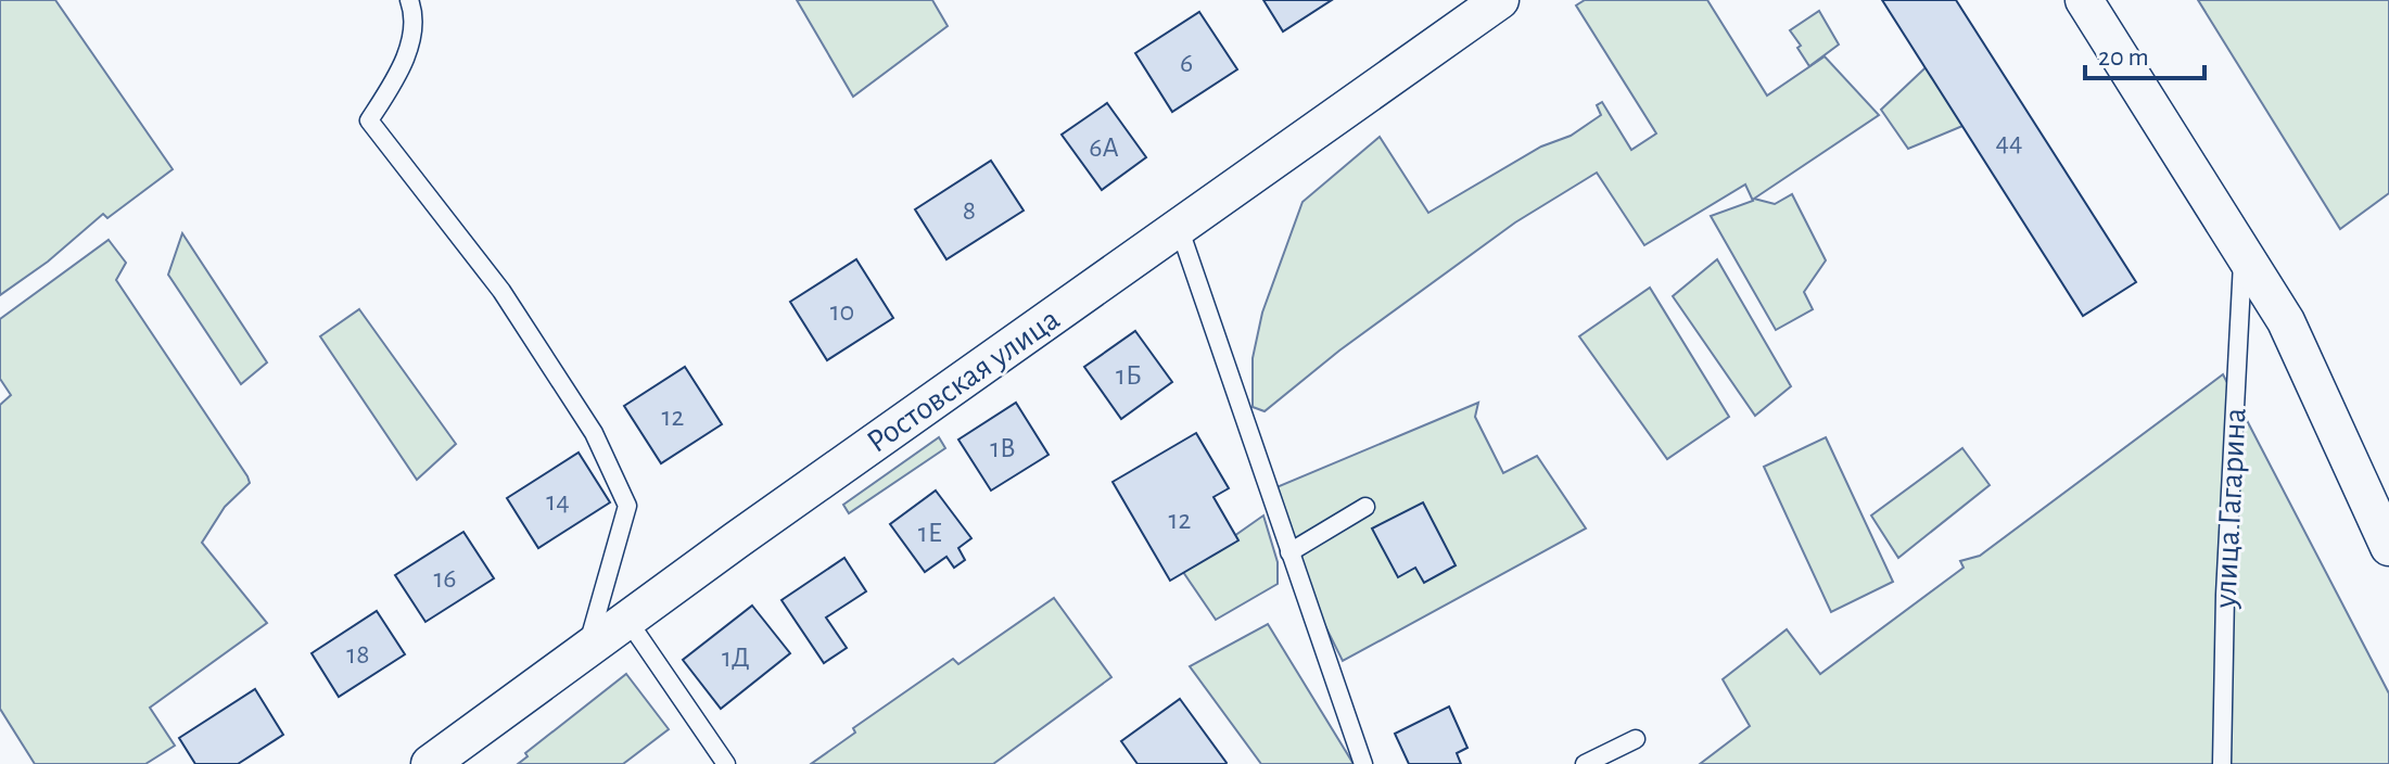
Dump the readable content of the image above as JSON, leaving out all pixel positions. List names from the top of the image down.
{
  "streets": {
    "street": ["Ростовская улица"],
    "lane": ["улица Гагарина"]
  },
  "house_numbers": [
    "6",
    "44",
    "6А",
    "8",
    "10",
    "1Б",
    "12",
    "1В",
    "14",
    "12",
    "1Е",
    "16",
    "18",
    "1Д"
  ],
  "scale_bar": "20 m"
}
